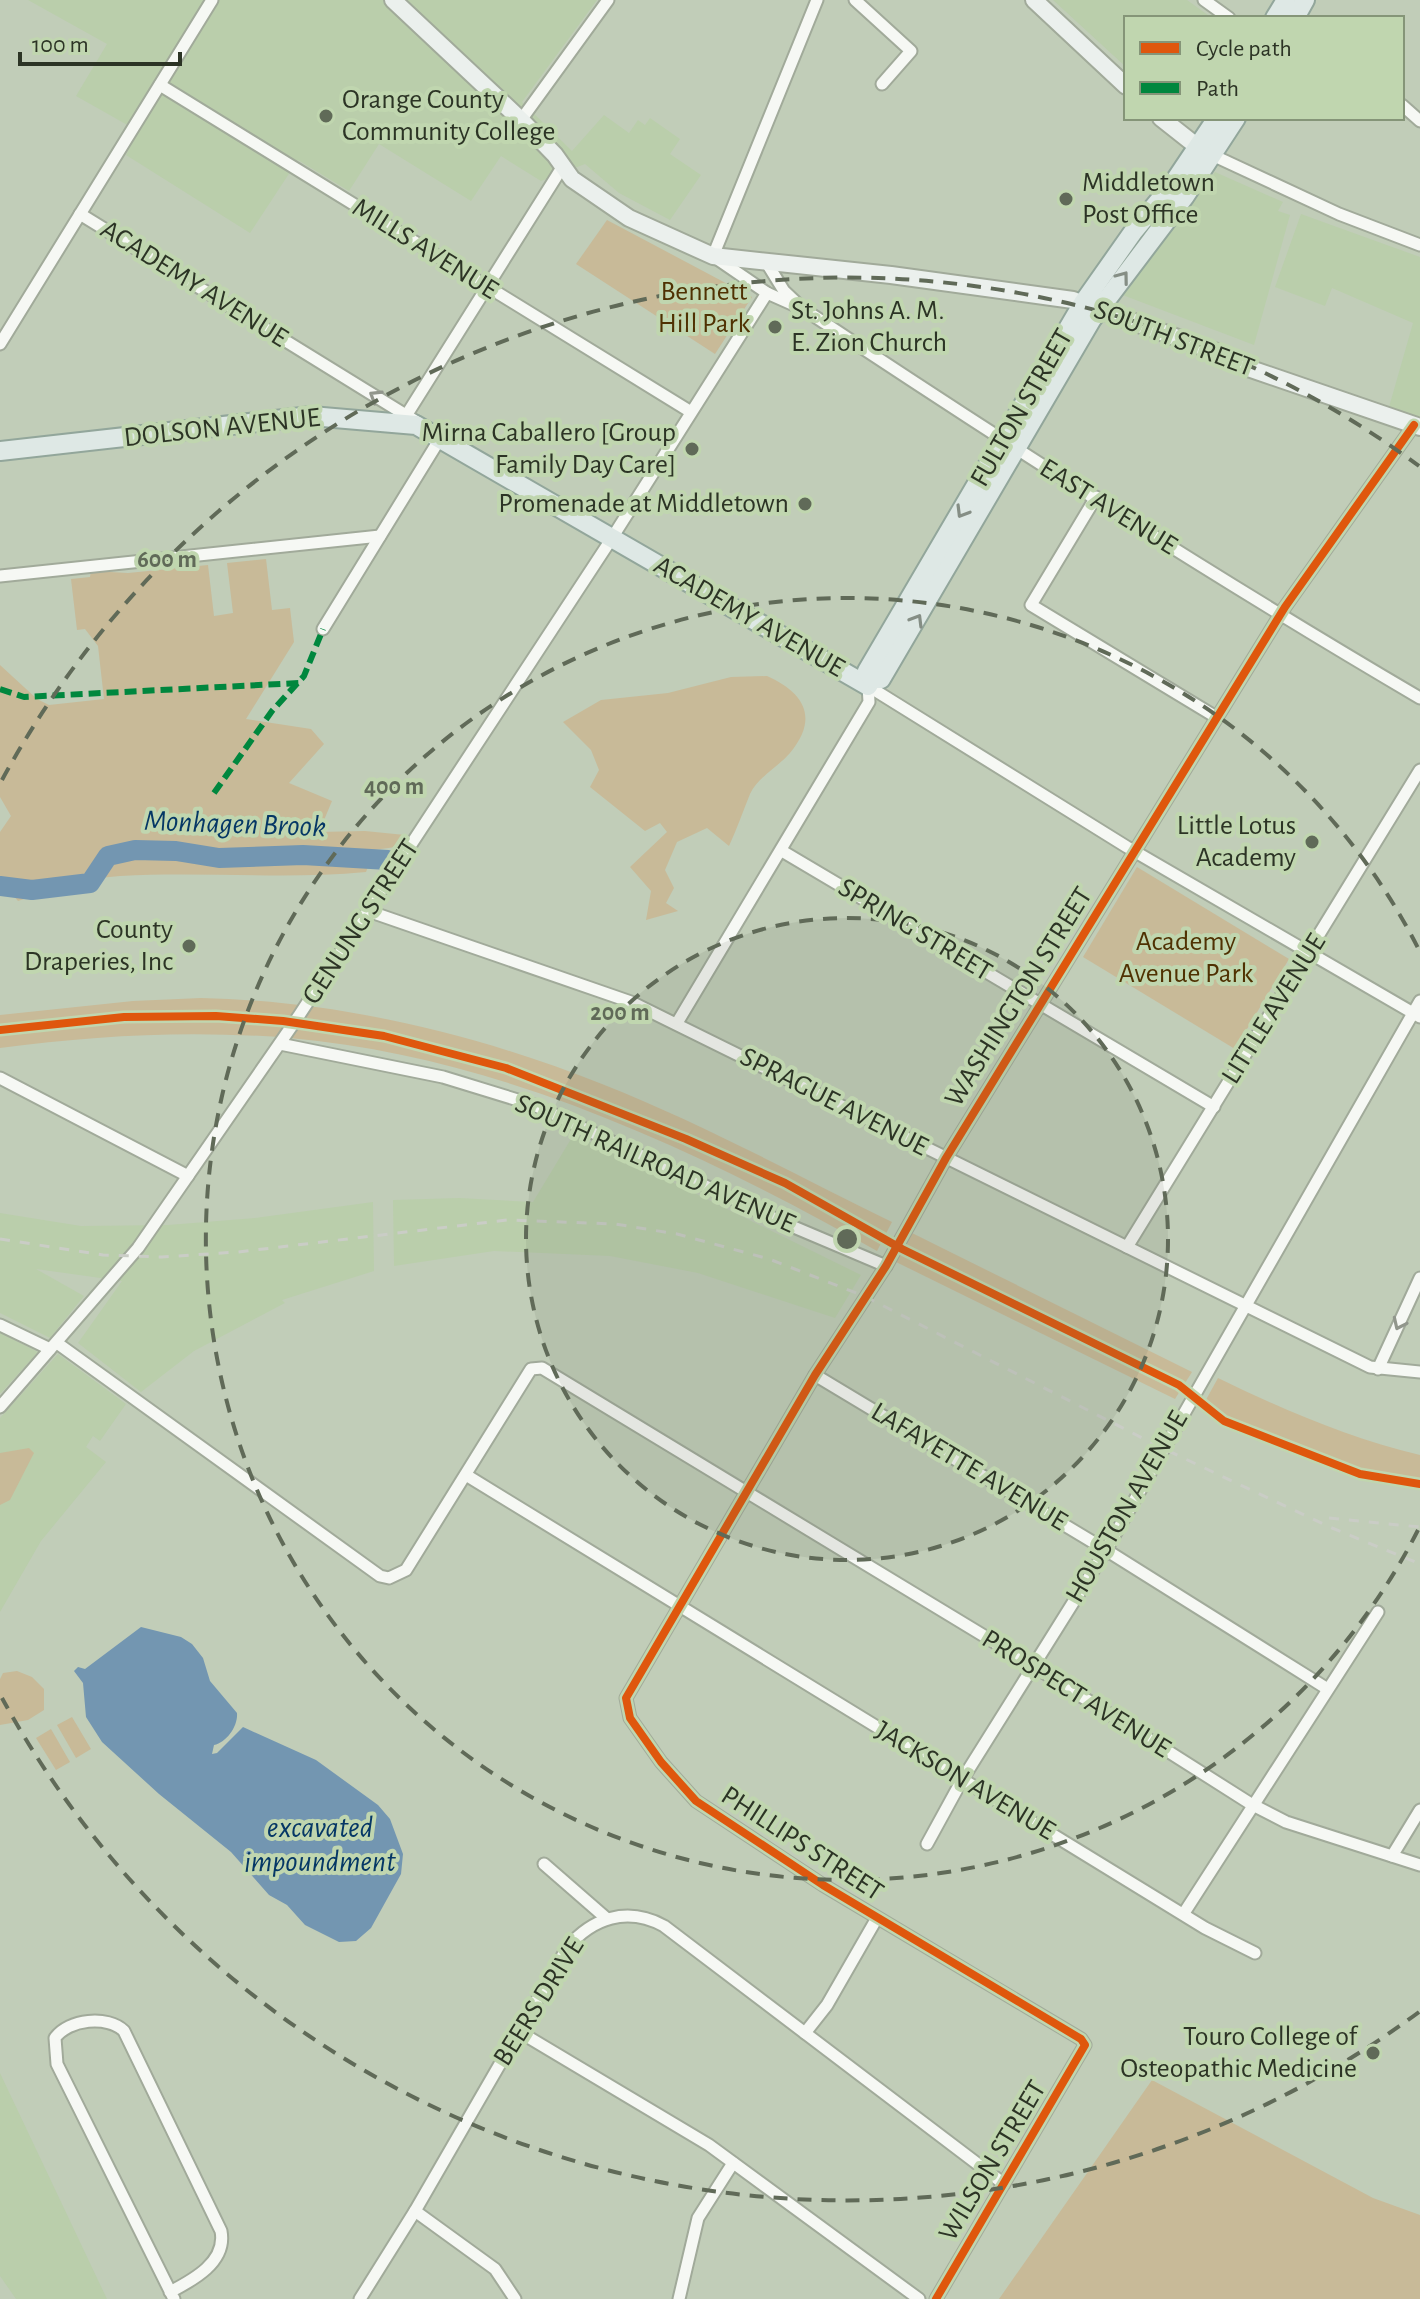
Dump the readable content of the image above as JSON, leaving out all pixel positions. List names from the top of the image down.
{
  "streets": {
    "main road": ["ACADEMY AVENUE", "FULTON STREET", "DOLSON AVENUE"],
    "street": [
      "MILLS AVENUE",
      "SOUTH STREET",
      "EAST AVENUE",
      "GENUNG STREET",
      "SPRING STREET",
      "WASHINGTON STREET",
      "LITTLE AVENUE",
      "SPRAGUE AVENUE",
      "SOUTH RAILROAD AVENUE",
      "LAFAYETTE AVENUE",
      "HOUSTON AVENUE",
      "PROSPECT AVENUE",
      "JACKSON AVENUE",
      "PHILLIPS STREET",
      "BEERS DRIVE",
      "WILSON STREET"
    ]
  },
  "crossings": [
    ["MILLS AVENUE", "GENUNG STREET"],
    ["ACADEMY AVENUE", "FULTON STREET"],
    ["ACADEMY AVENUE", "DOLSON AVENUE"],
    ["ACADEMY AVENUE", "GENUNG STREET"],
    ["ACADEMY AVENUE", "WASHINGTON STREET"],
    ["ACADEMY AVENUE", "LITTLE AVENUE"],
    ["ACADEMY AVENUE", "HOUSTON AVENUE"],
    ["SOUTH STREET", "FULTON STREET"],
    ["SOUTH STREET", "EAST AVENUE"],
    ["SOUTH STREET", "WASHINGTON STREET"],
    ["FULTON STREET", "EAST AVENUE"],
    ["EAST AVENUE", "GENUNG STREET"],
    ["EAST AVENUE", "WASHINGTON STREET"],
    ["GENUNG STREET", "SPRAGUE AVENUE"],
    ["GENUNG STREET", "SOUTH RAILROAD AVENUE"],
    ["SPRING STREET", "WASHINGTON STREET"],
    ["SPRING STREET", "LITTLE AVENUE"],
    ["WASHINGTON STREET", "SPRAGUE AVENUE"],
    ["WASHINGTON STREET", "SOUTH RAILROAD AVENUE"],
    ["WASHINGTON STREET", "LAFAYETTE AVENUE"],
    ["WASHINGTON STREET", "PROSPECT AVENUE"],
    ["WASHINGTON STREET", "JACKSON AVENUE"],
    ["WASHINGTON STREET", "PHILLIPS STREET"],
    ["LITTLE AVENUE", "SPRAGUE AVENUE"],
    ["SPRAGUE AVENUE", "HOUSTON AVENUE"],
    ["LAFAYETTE AVENUE", "HOUSTON AVENUE"],
    ["HOUSTON AVENUE", "PROSPECT AVENUE"],
    ["HOUSTON AVENUE", "JACKSON AVENUE"],
    ["PROSPECT AVENUE", "JACKSON AVENUE"],
    ["JACKSON AVENUE", "PHILLIPS STREET"],
    ["PHILLIPS STREET", "WILSON STREET"]
  ],
  "water": ["Monhagen Brook", "excavated impoundment"],
  "parks": ["Bennett Hill Park", "Academy Avenue Park"],
  "places": [
    "Orange County Community College",
    "Middletown Post Office",
    "St. Johns A. M. E. Zion Church",
    "Mirna Caballero [Group Family Day Care]",
    "Promenade at Middletown",
    "Little Lotus Academy",
    "County Draperies, Inc",
    "Touro College of Osteopathic Medicine"
  ],
  "legend": ["Cycle path", "Path"],
  "scale_bar": "100 m",
  "rings": ["600 m", "400 m", "200 m"]
}
